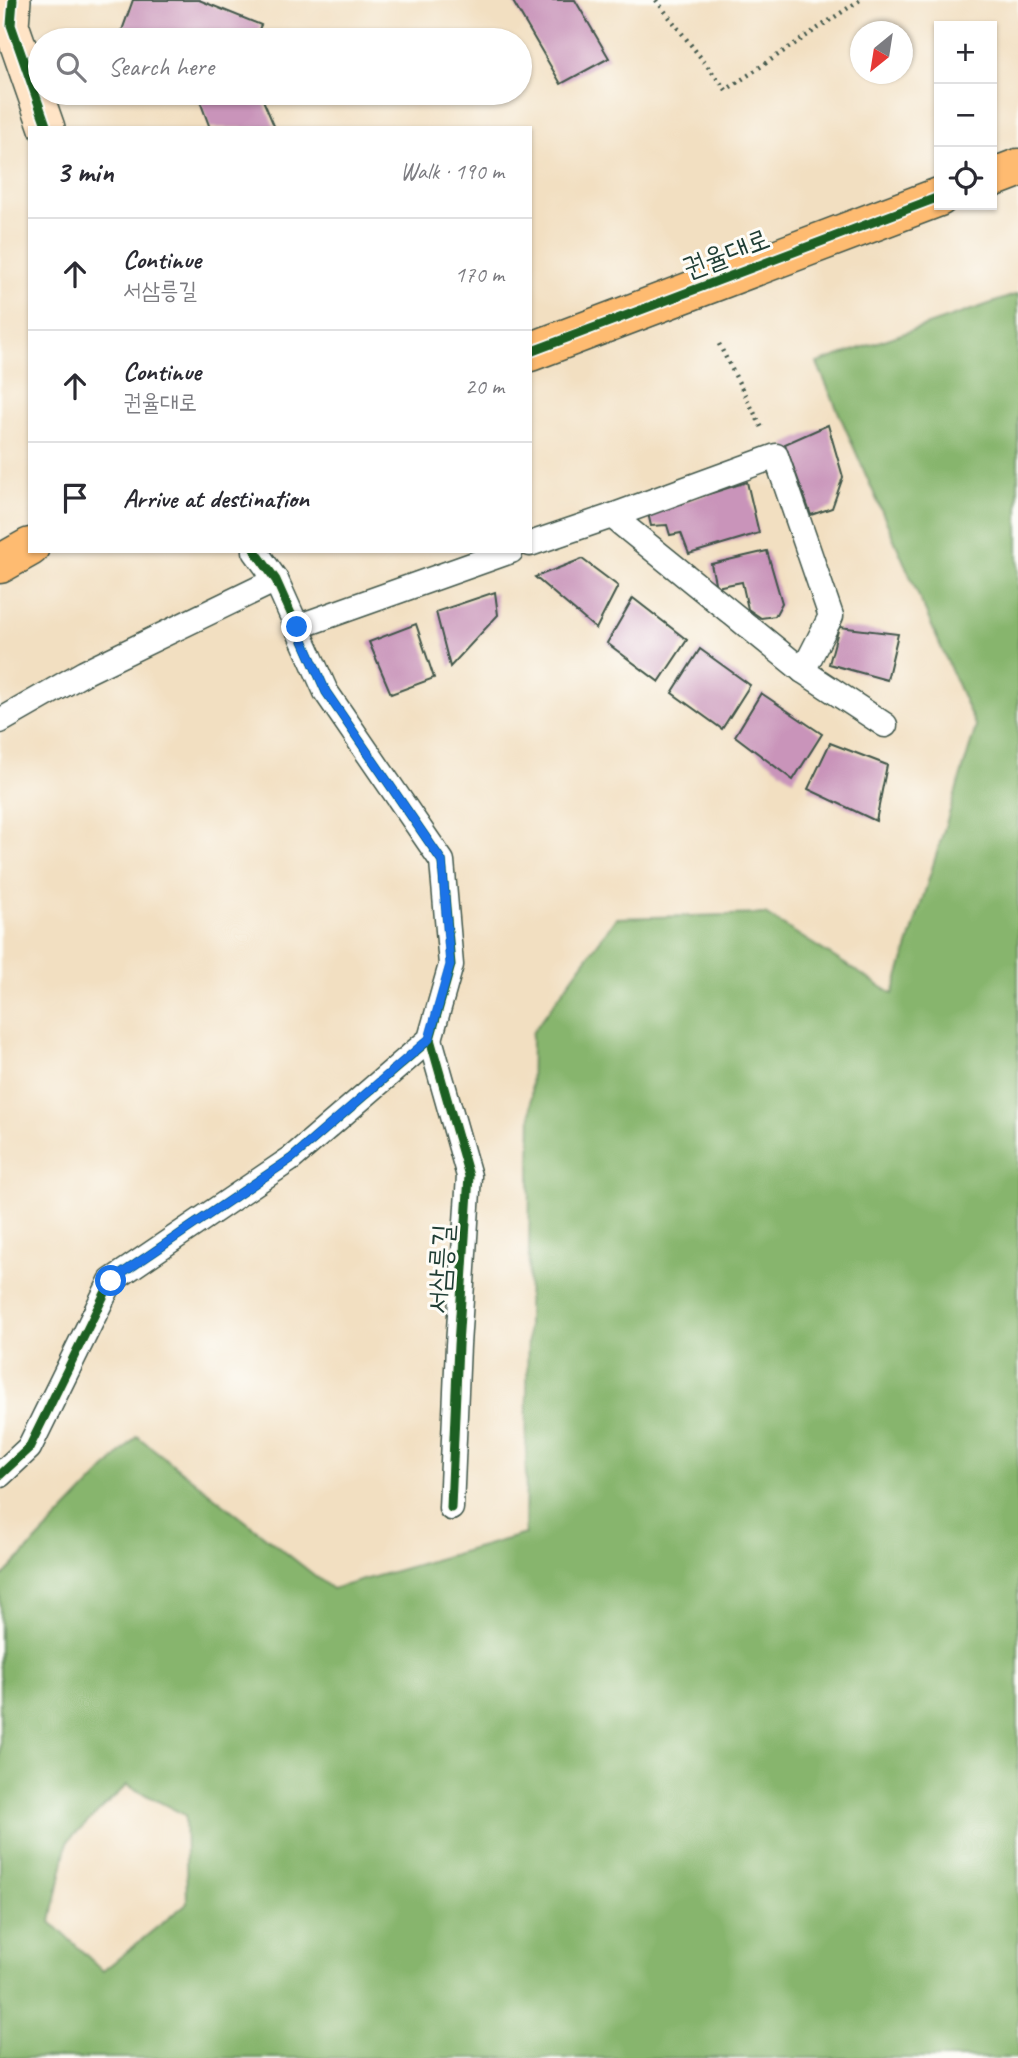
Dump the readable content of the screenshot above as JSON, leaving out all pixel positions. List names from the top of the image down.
{
  "streets": {
    "main road": ["권율대로"],
    "street": ["서삼릉길"]
  },
  "north": "bottom left",
  "page": {
    "map_buttons": ["+", "−"],
    "search": "Search here",
    "heading": ["3 min", "Walk · 190 m"],
    "list": [
      ["Continue", "서삼릉길", "170 m"],
      ["Continue", "권율대로", "20 m"],
      "Arrive at destination"
    ]
  }
}
